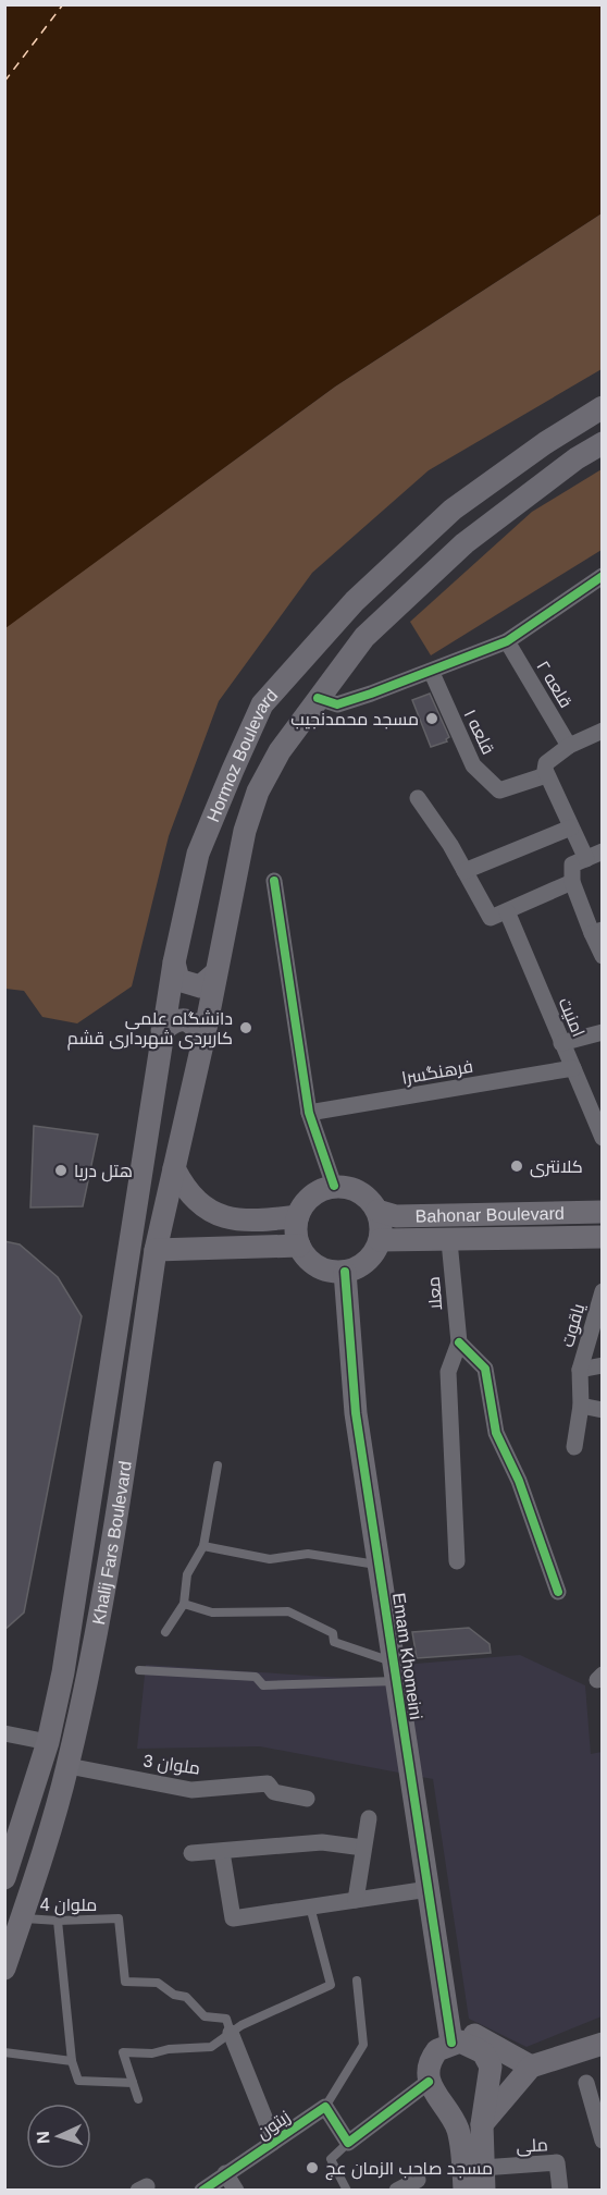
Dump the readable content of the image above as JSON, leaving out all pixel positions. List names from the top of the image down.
{
  "streets": {
    "main road": [
      "Hormoz Boulevard",
      "Bahonar Boulevard",
      "Khalij Fars Boulevard",
      "Emam Khomeini"
    ],
    "street": [
      "قلعه ۲",
      "قلعه ۱",
      "امنیت",
      "فرهنگسرا",
      "معلا",
      "یاقوت",
      "ملوان 3",
      "زیتون",
      "ملی"
    ],
    "lane": ["ملوان 4"]
  },
  "crossings": [
    ["Hormoz Boulevard", "Khalij Fars Boulevard"],
    ["امنیت", "فرهنگسرا"],
    ["Bahonar Boulevard", "معلا"],
    ["Bahonar Boulevard", "Emam Khomeini"],
    ["Khalij Fars Boulevard", "ملوان 3"],
    ["Khalij Fars Boulevard", "ملوان 4"]
  ],
  "places": [
    "مسجد محمدنجیب",
    "دانشگاه علمی کاربردی شهرداری قشم",
    "کلانتری",
    "هتل دریا",
    "مسجد صاحب الزمان عج"
  ],
  "north": "left"
}
